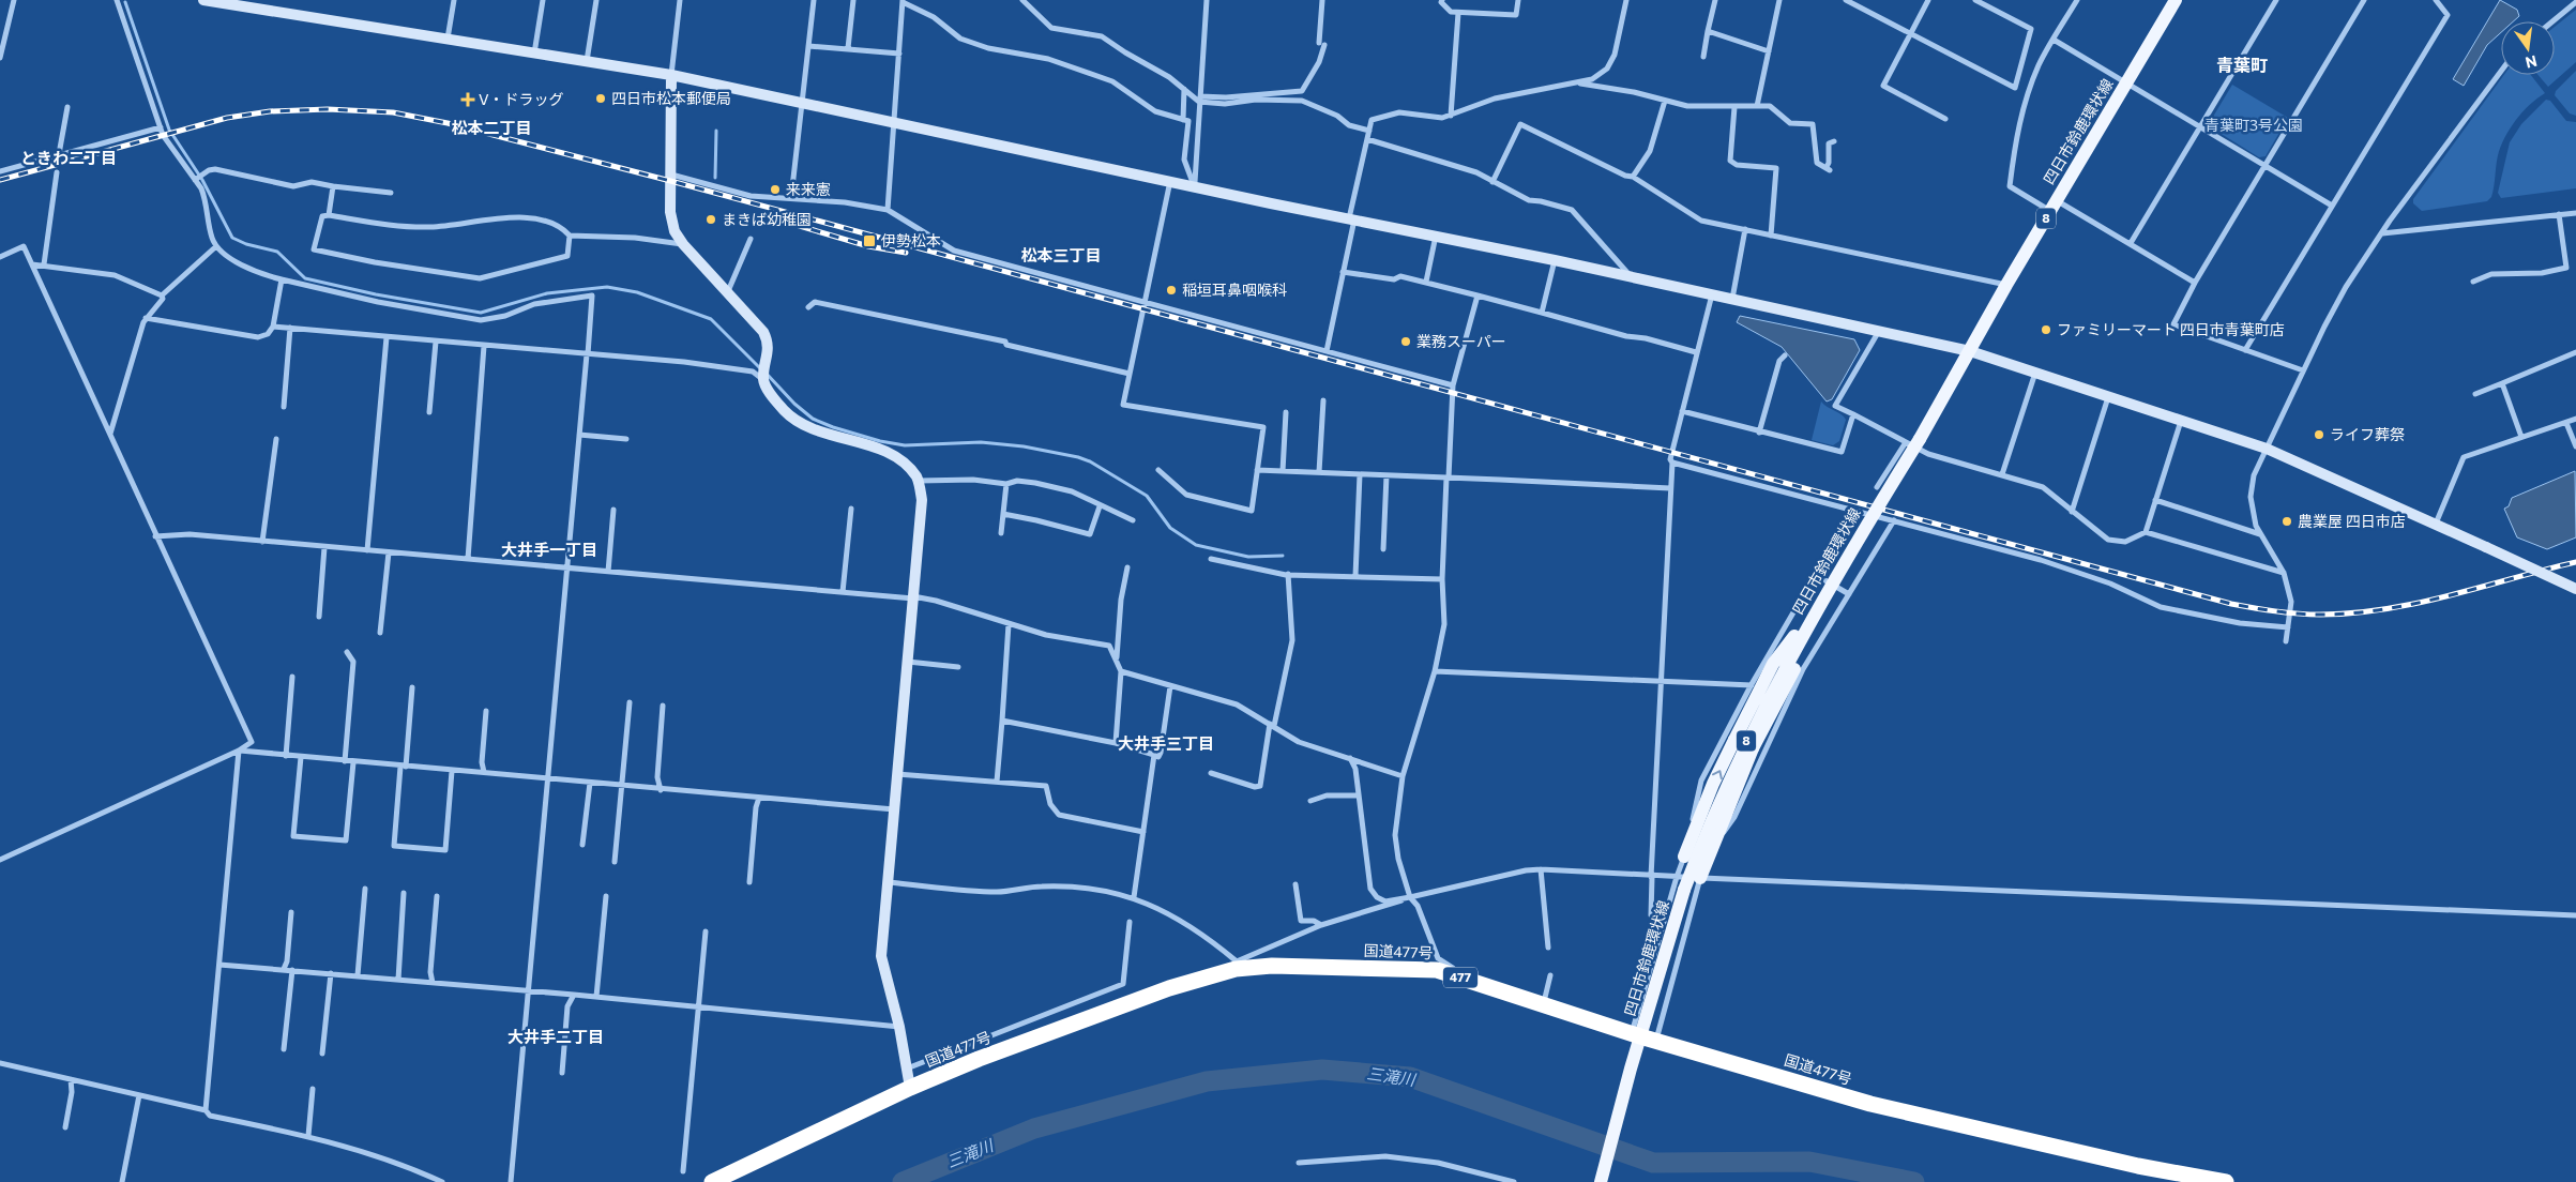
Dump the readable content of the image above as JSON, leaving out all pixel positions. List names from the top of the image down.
{
  "streets": {
    "highway": ["国道477号", "477"],
    "main road": ["四日市鈴鹿環状線", "8"]
  },
  "crossings": [
    ["四日市鈴鹿環状線", "8"],
    ["四日市鈴鹿環状線", "国道477号"]
  ],
  "districts": [
    "青葉町",
    "松本二丁目",
    "ときわ二丁目",
    "松本三丁目",
    "大井手一丁目",
    "大井手三丁目",
    "大井手二丁目"
  ],
  "water": ["三滝川"],
  "parks": ["青葉町3号公園"],
  "places": {
    "other": [
      "四日市松本郵便局",
      "来来憲",
      "まきば幼稚園",
      "稲垣耳鼻咽喉科",
      "ファミリーマート 四日市青葉町店",
      "業務スーパー",
      "ライフ葬祭",
      "農業屋 四日市店"
    ],
    "health": ["V・ドラッグ"],
    "transit": ["伊勢松本"]
  },
  "north": "bottom"
}
